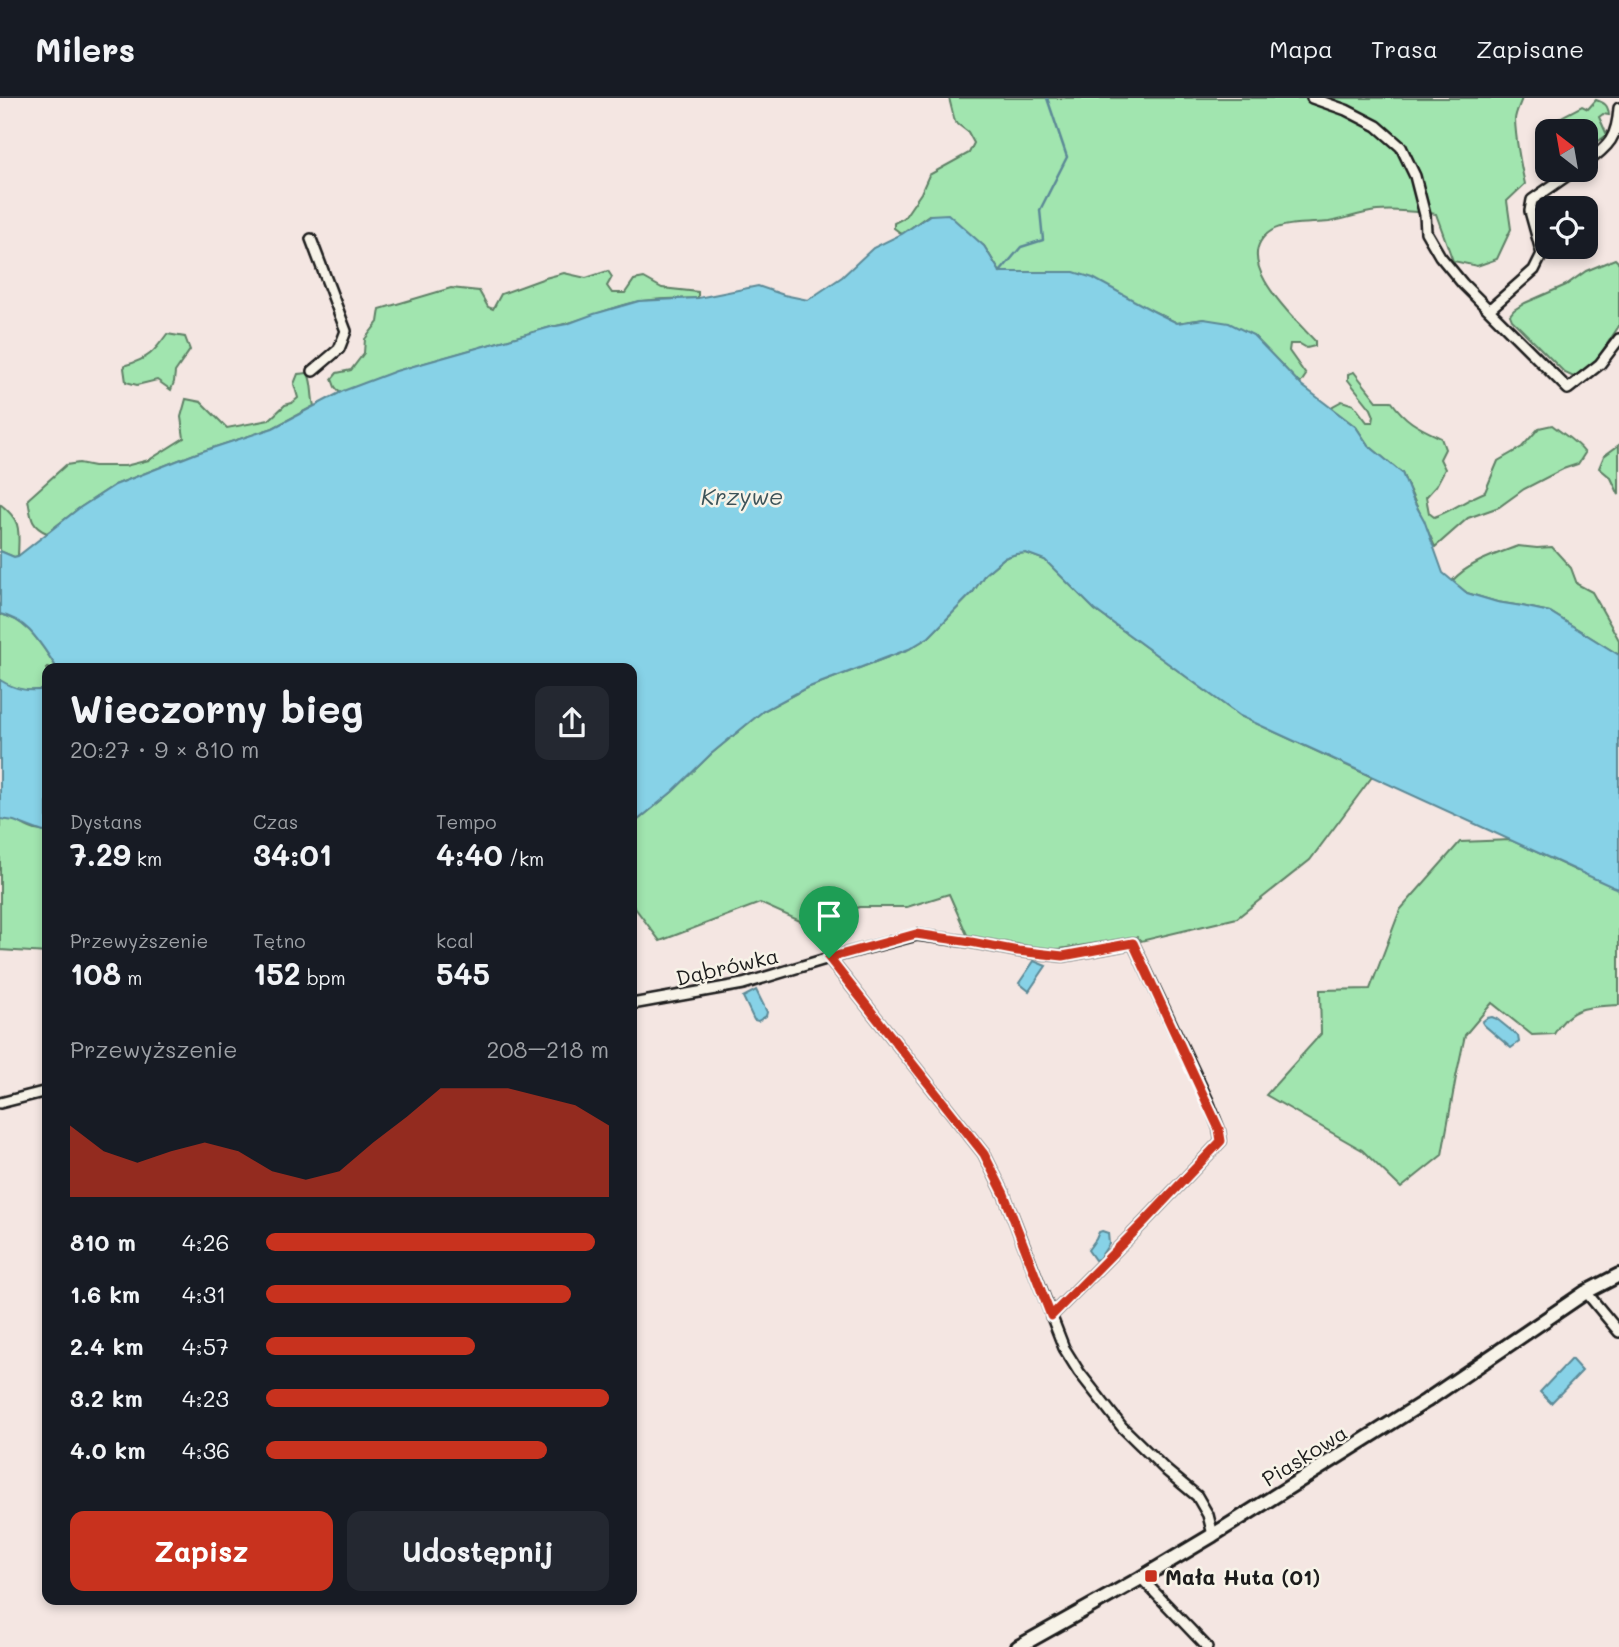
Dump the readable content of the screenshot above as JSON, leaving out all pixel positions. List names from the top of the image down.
{
  "streets": {
    "street": ["Dąbrówka", "Piaskowa"]
  },
  "water": ["Krzywe"],
  "places": {
    "transit": ["Mała Huta (01)"]
  },
  "north": "top left",
  "page": {
    "header": "Milers",
    "nav": ["Mapa", "Trasa", "Zapisane"],
    "heading": ["Wieczorny bieg", "20:27 · 9 × 810 m"],
    "stats": [
      ["Dystans", "7.29 km"],
      ["Czas", "34:01"],
      ["Tempo", "4:40 /km"],
      ["Przewyższenie", "108 m"],
      ["Tętno", "152 bpm"],
      ["kcal", "545"]
    ],
    "chart": ["Przewyższenie", "208–218 m"],
    "list": [
      {
        "name": "810 m",
        "note": "4:26"
      },
      {
        "name": "1.6 km",
        "note": "4:31"
      },
      {
        "name": "2.4 km",
        "note": "4:57"
      },
      {
        "name": "3.2 km",
        "note": "4:23"
      },
      {
        "name": "4.0 km",
        "note": "4:36"
      }
    ],
    "buttons": ["Zapisz", "Udostępnij"]
  }
}
